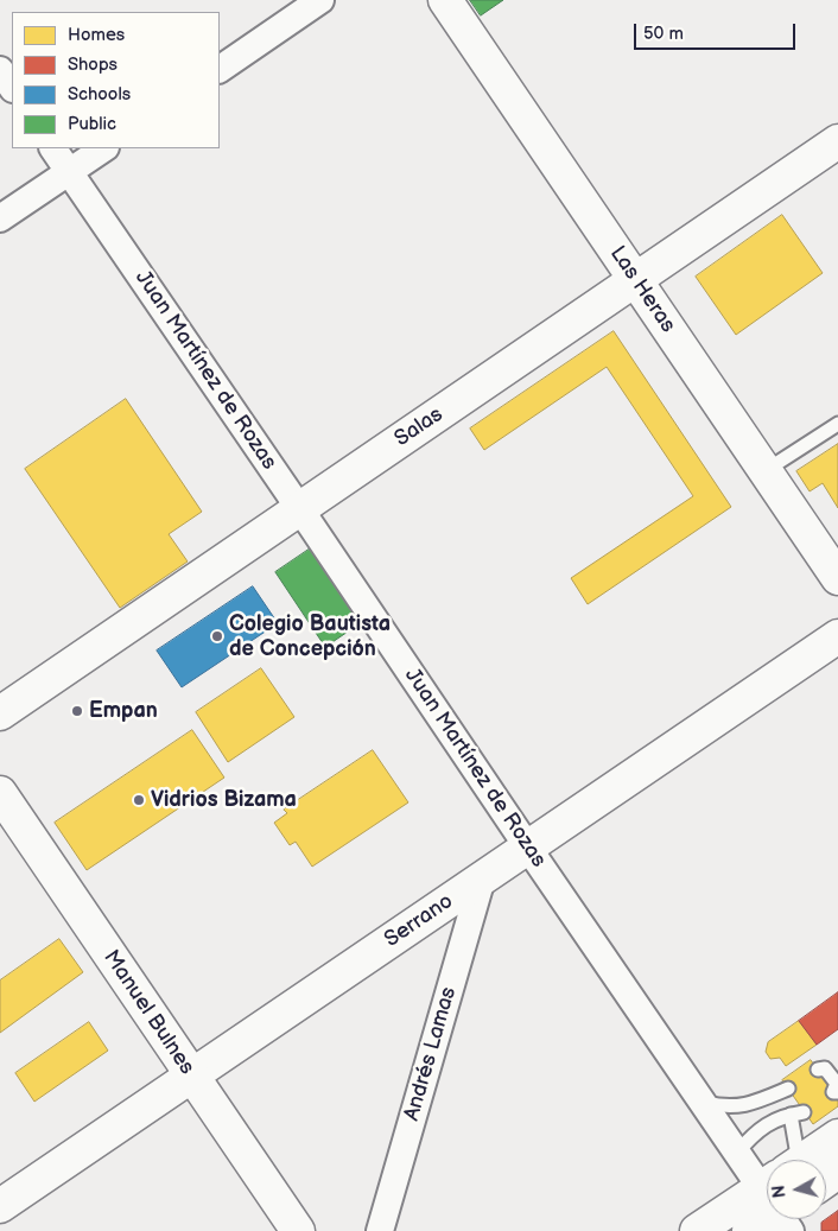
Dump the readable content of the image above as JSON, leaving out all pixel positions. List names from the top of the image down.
{
  "streets": {
    "street": [
      "Las Heras",
      "Juan Martínez de Rozas",
      "Salas",
      "Serrano",
      "Manuel Bulnes",
      "Andrés Lamas"
    ]
  },
  "crossings": [
    ["Las Heras", "Salas"],
    ["Juan Martínez de Rozas", "Salas"],
    ["Juan Martínez de Rozas", "Serrano"],
    ["Serrano", "Manuel Bulnes"],
    ["Serrano", "Andrés Lamas"]
  ],
  "places": ["Colegio Bautista de Concepción", "Empan", "Vidrios Bizama"],
  "legend": [
    "Homes",
    "Shops",
    "Schools",
    "Public"
  ],
  "scale_bar": "50 m",
  "north": "left"
}
